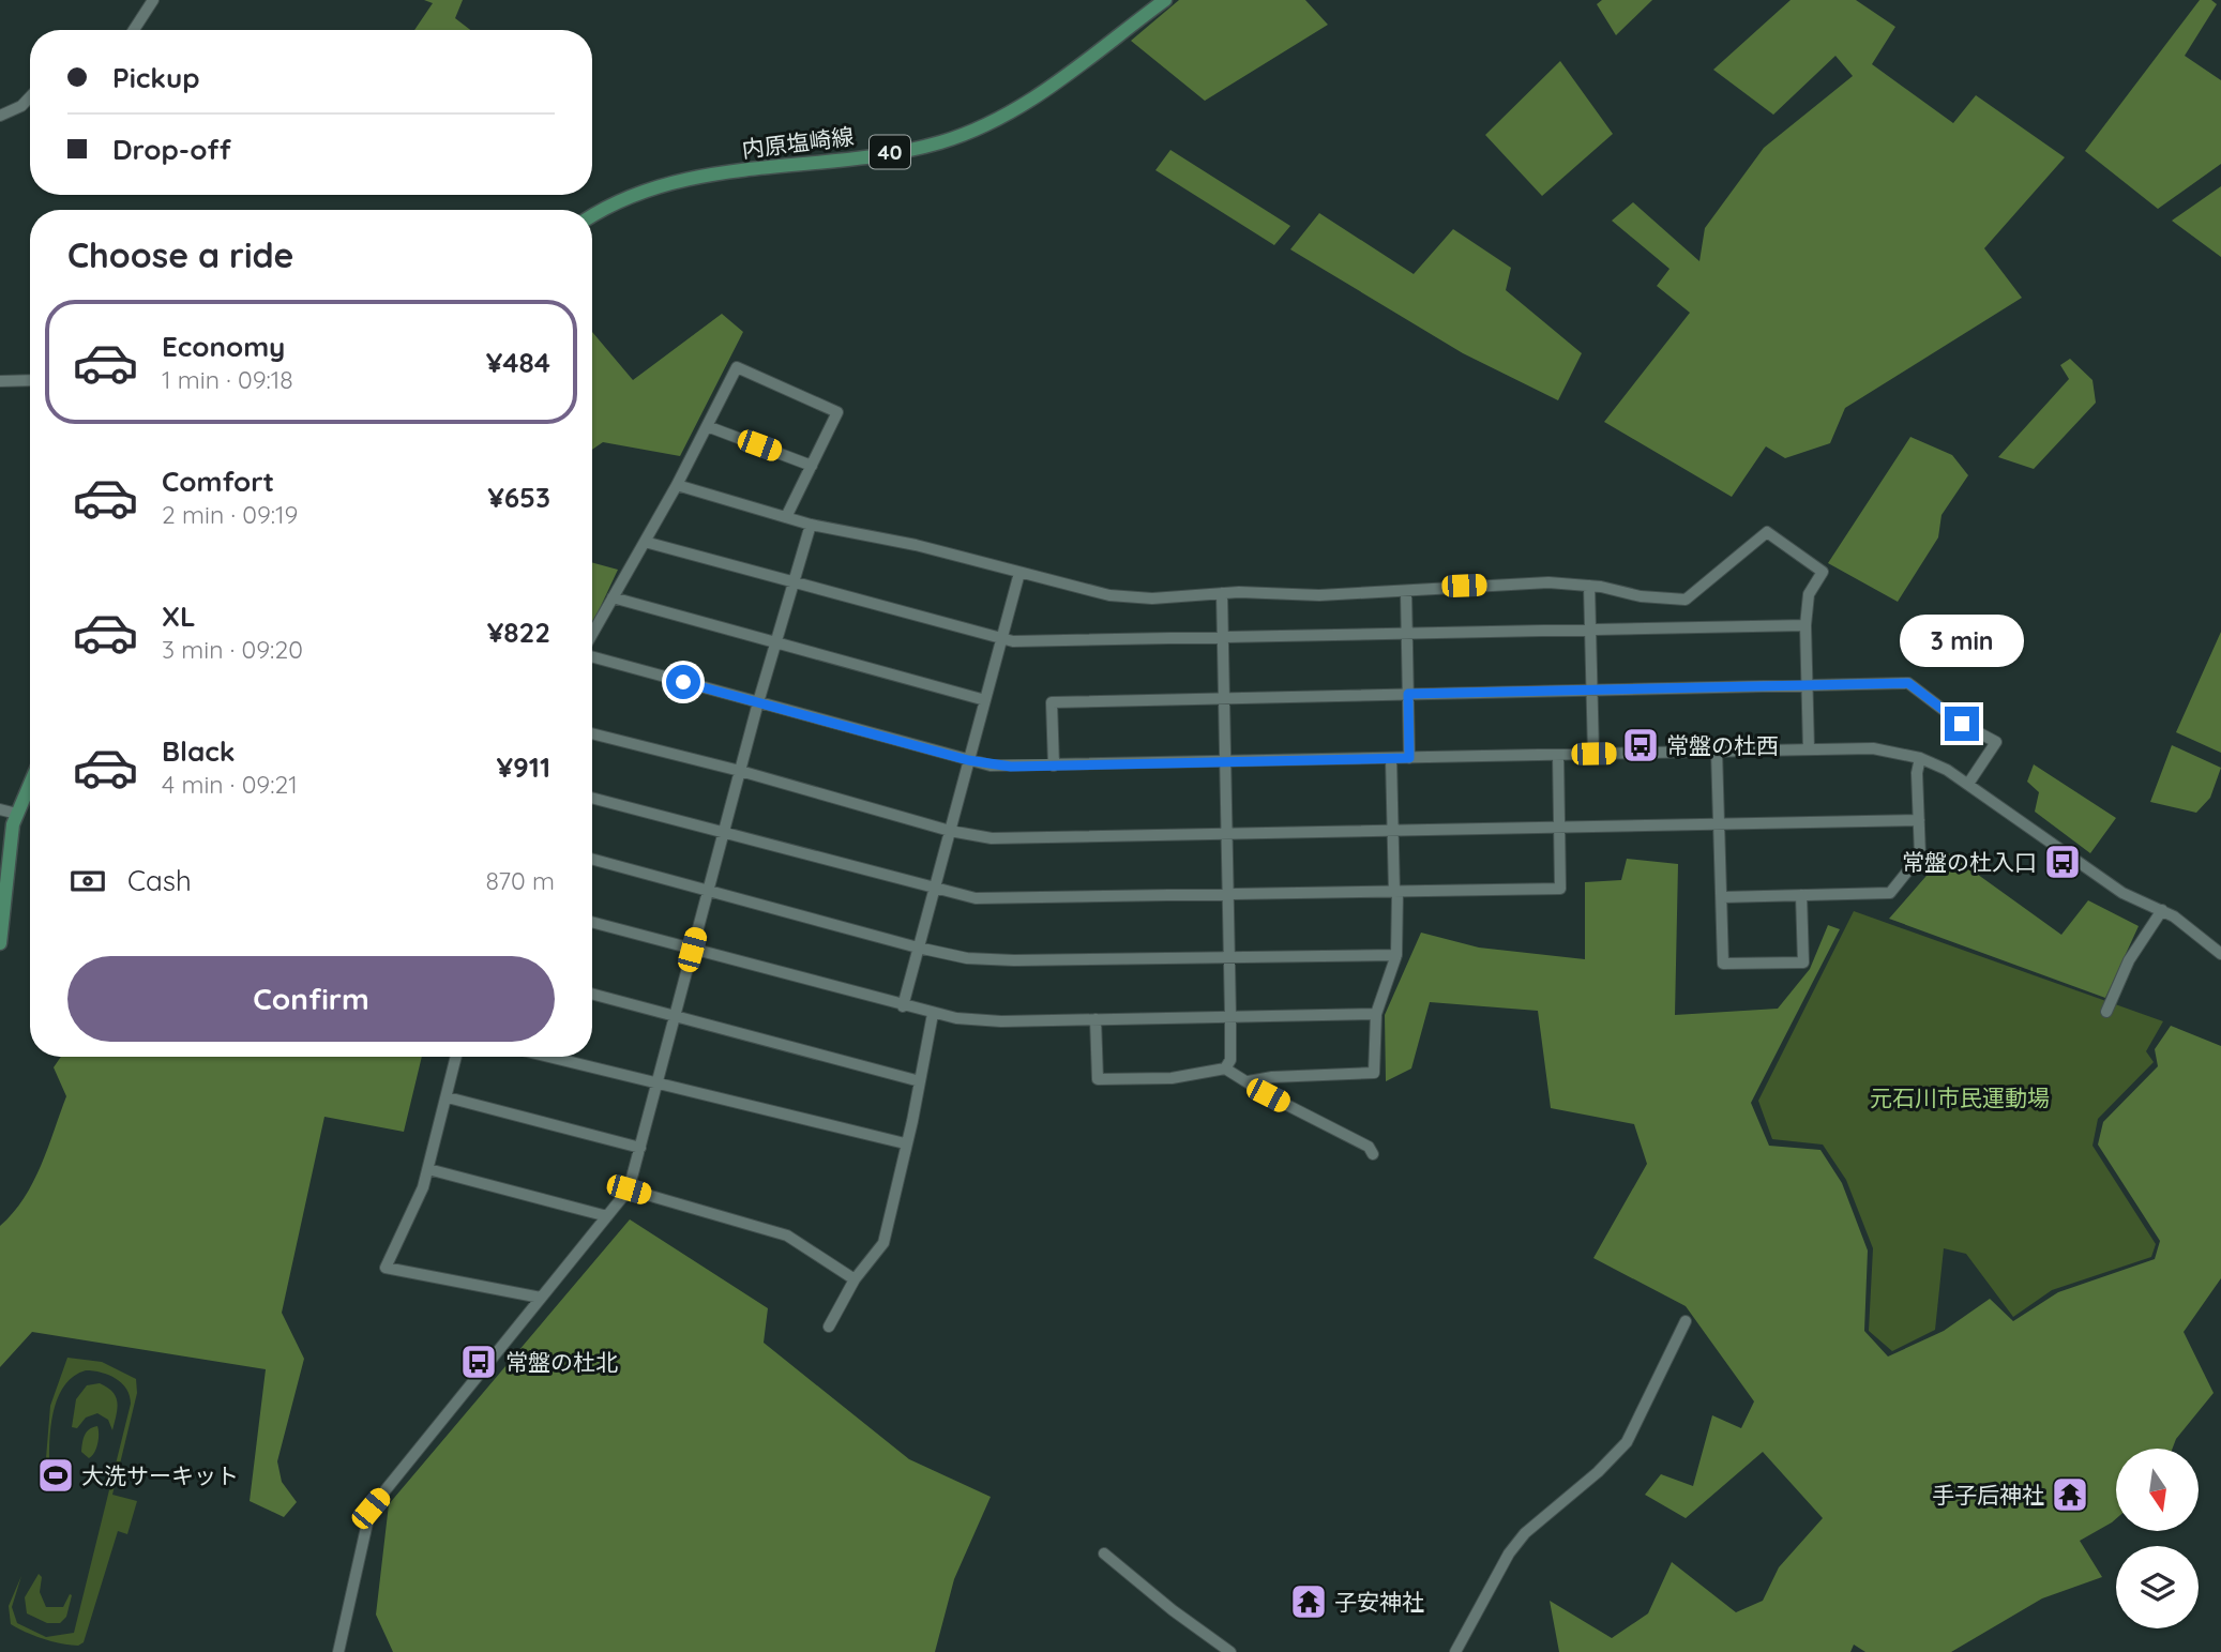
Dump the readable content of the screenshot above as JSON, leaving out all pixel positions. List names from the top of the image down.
{
  "streets": {
    "main road": ["内原塩崎線", "40"]
  },
  "parks": ["元石川市民運動場"],
  "places": {
    "bus stop": ["常盤の杜西", "常盤の杜入口", "常盤の杜北"],
    "sports": ["大洗サーキット"],
    "temple": ["手子后神社", "子安神社"]
  },
  "north": "bottom",
  "page": {
    "banner": ["Pickup", "Drop-off"],
    "heading": "Choose a ride",
    "list": [
      {
        "name": "Economy",
        "note": "1 min · 09:18",
        "value": "¥484"
      },
      {
        "name": "Comfort",
        "note": "2 min · 09:19",
        "value": "¥653"
      },
      {
        "name": "XL",
        "note": "3 min · 09:20",
        "value": "¥822"
      },
      {
        "name": "Black",
        "note": "4 min · 09:21",
        "value": "¥911"
      }
    ],
    "bubble": "3 min",
    "pay": ["Cash", "870 m"],
    "buttons": "Confirm"
  }
}
